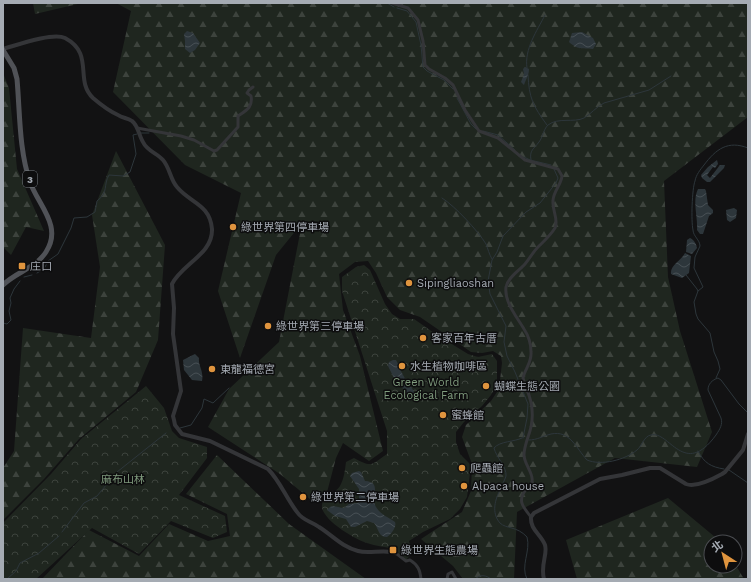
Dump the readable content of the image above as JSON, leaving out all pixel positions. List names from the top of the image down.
{
  "streets": {
    "main road": ["3"]
  },
  "parks": ["Green World Ecological Farm", "麻布山林"],
  "places": {
    "other": [
      "綠世界第四停車場",
      "Sipingliaoshan",
      "綠世界第三停車場",
      "客家百年古厝",
      "水生植物咖啡區",
      "東龍福德宮",
      "蝴蝶生態公園",
      "蜜蜂館",
      "爬蟲館",
      "Alpaca house",
      "綠世界第二停車場"
    ],
    "transit": ["庄口", "綠世界生態農場"]
  },
  "north": "top left"
}
